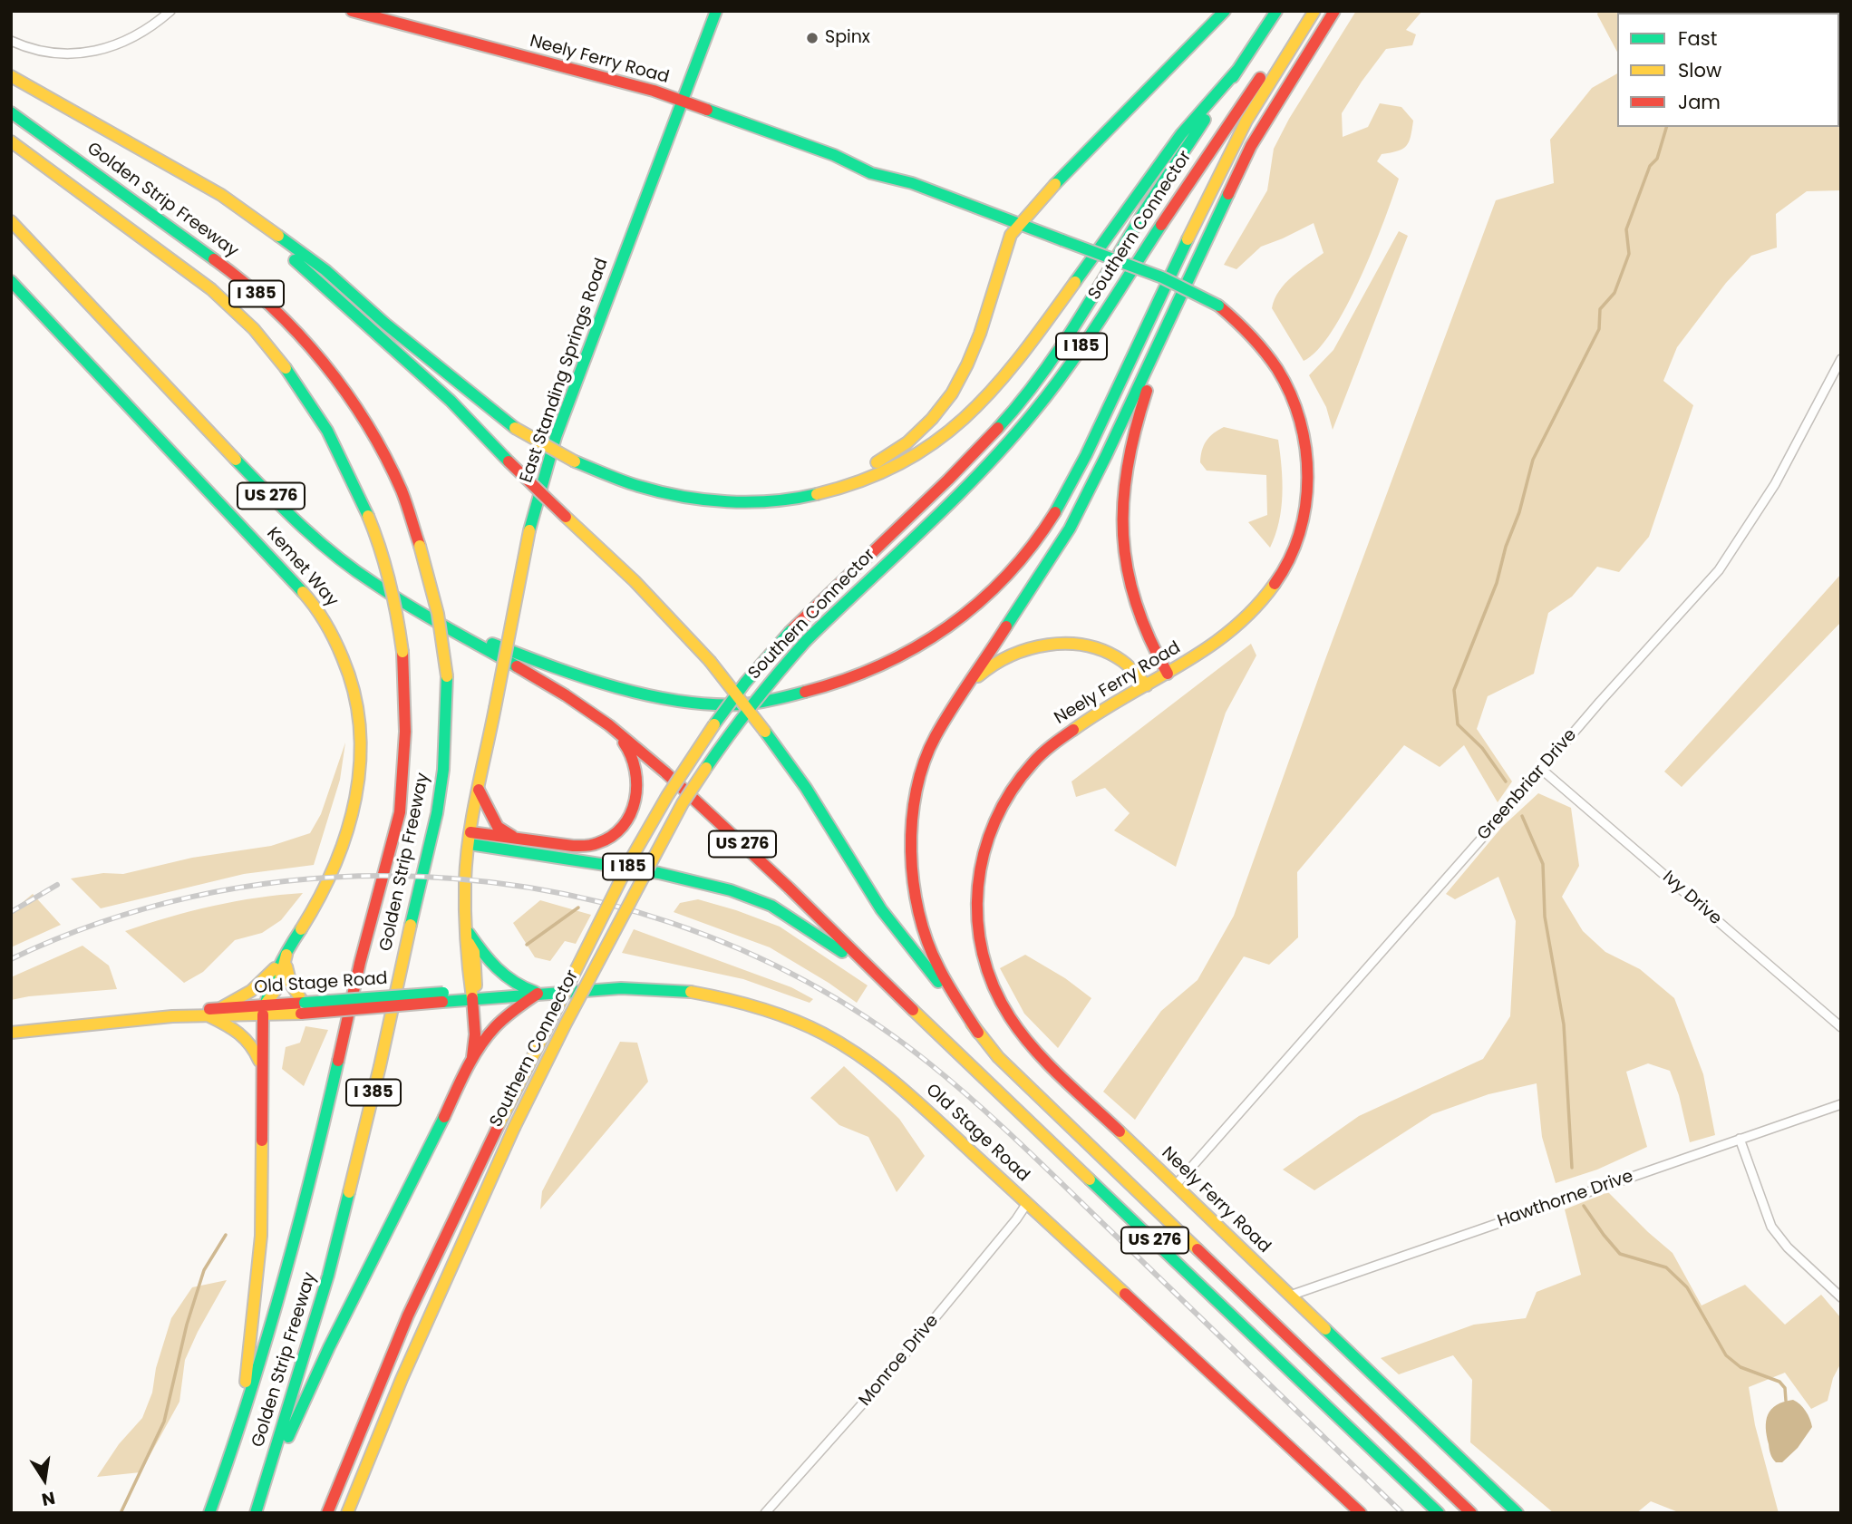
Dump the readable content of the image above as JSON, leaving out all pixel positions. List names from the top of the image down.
{
  "streets": {
    "main road": [
      "Neely Ferry Road",
      "Golden Strip Freeway",
      "Southern Connector",
      "I 385",
      "I 185",
      "East Standing Springs Road",
      "US 276",
      "Kemet Way",
      "Old Stage Road"
    ],
    "street": [
      "Greenbriar Drive",
      "Ivy Drive",
      "Hawthorne Drive",
      "Monroe Drive"
    ]
  },
  "crossings": [
    ["Neely Ferry Road", "East Standing Springs Road"],
    ["Neely Ferry Road", "Greenbriar Drive"],
    ["Neely Ferry Road", "Hawthorne Drive"],
    ["East Standing Springs Road", "Old Stage Road"],
    ["Kemet Way", "Old Stage Road"],
    ["Greenbriar Drive", "Ivy Drive"],
    ["Old Stage Road", "Monroe Drive"]
  ],
  "places": ["Spinx"],
  "legend": ["Fast", "Slow", "Jam"],
  "north": "bottom"
}
